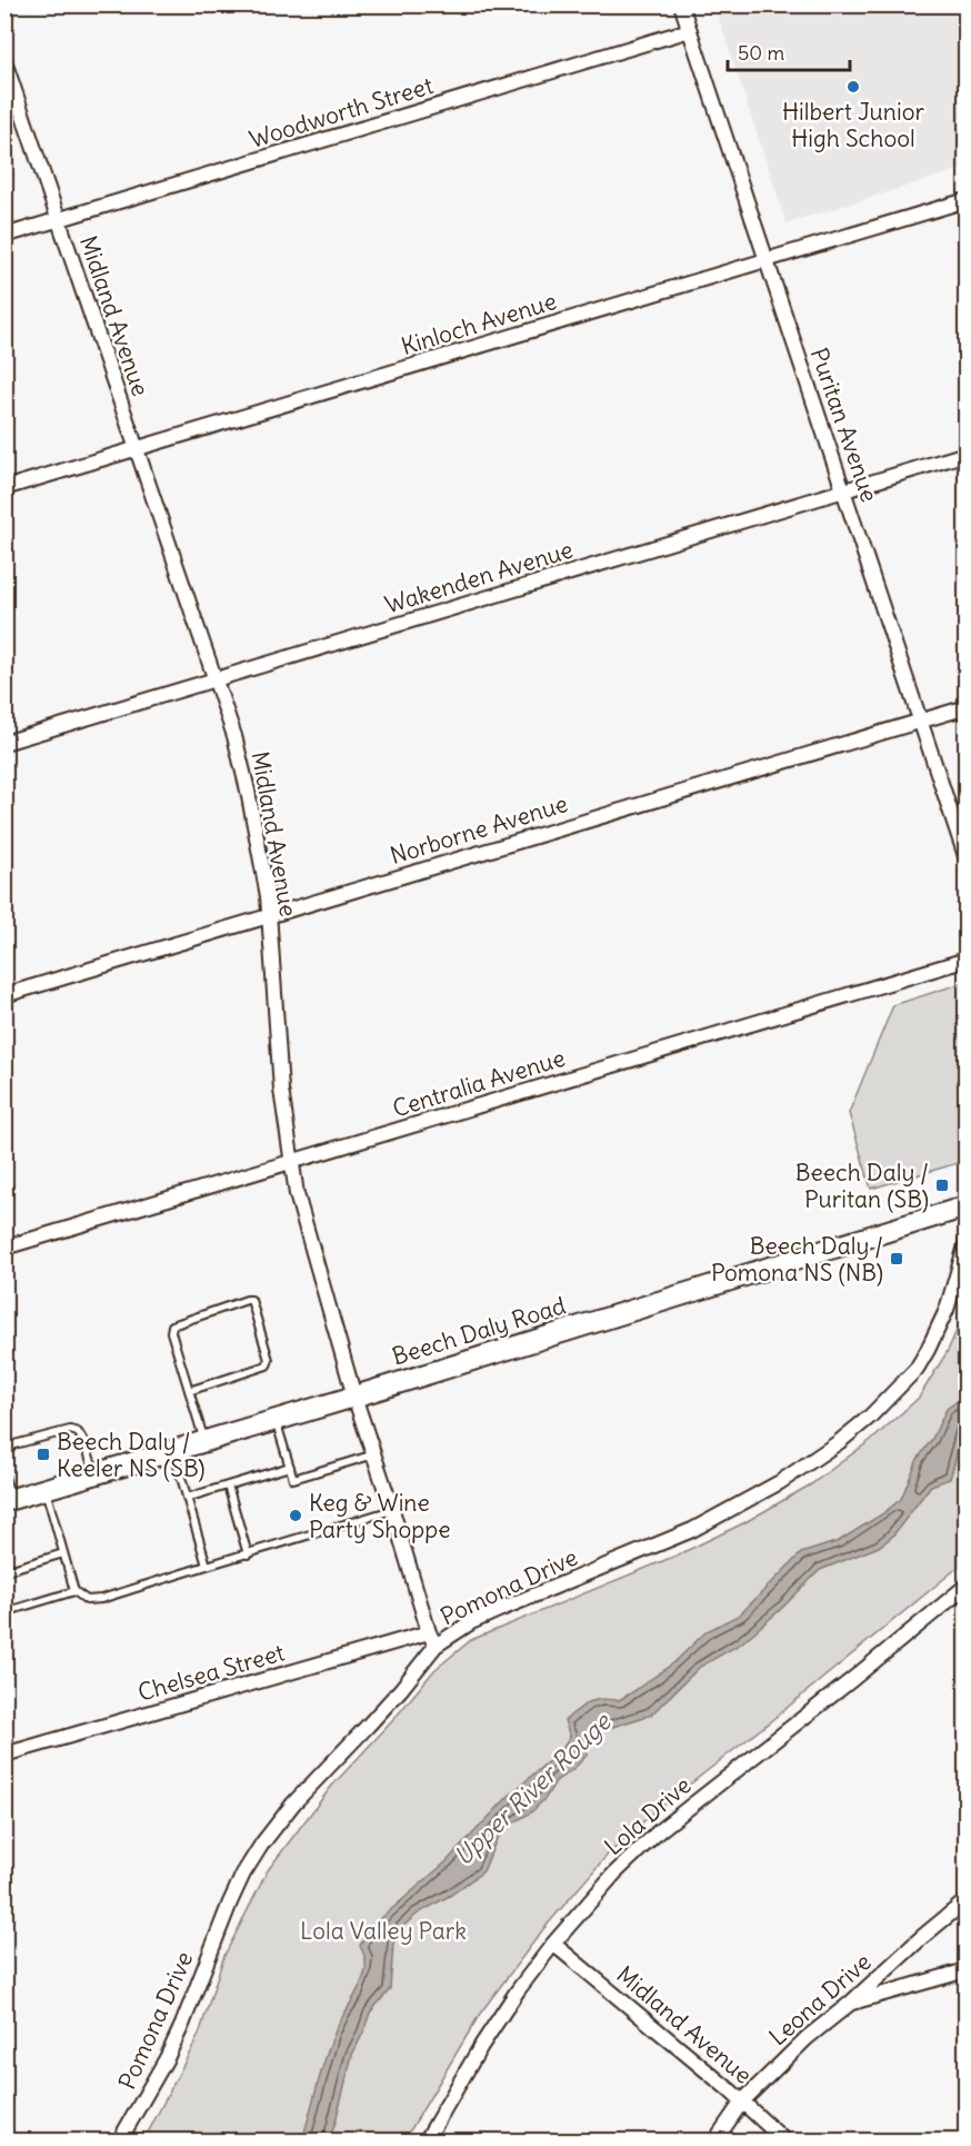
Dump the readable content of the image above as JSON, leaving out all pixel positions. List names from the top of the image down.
{
  "streets": {
    "main road": ["Beech Daly Road"],
    "street": [
      "Woodworth Street",
      "Midland Avenue",
      "Kinloch Avenue",
      "Puritan Avenue",
      "Wakenden Avenue",
      "Norborne Avenue",
      "Centralia Avenue",
      "Pomona Drive",
      "Chelsea Street",
      "Lola Drive",
      "Leona Drive"
    ]
  },
  "crossings": [
    ["Woodworth Street", "Midland Avenue"],
    ["Woodworth Street", "Puritan Avenue"],
    ["Midland Avenue", "Kinloch Avenue"],
    ["Midland Avenue", "Wakenden Avenue"],
    ["Midland Avenue", "Norborne Avenue"],
    ["Midland Avenue", "Centralia Avenue"],
    ["Midland Avenue", "Beech Daly Road"],
    ["Midland Avenue", "Pomona Drive"],
    ["Midland Avenue", "Chelsea Street"],
    ["Midland Avenue", "Lola Drive"],
    ["Midland Avenue", "Leona Drive"],
    ["Kinloch Avenue", "Puritan Avenue"],
    ["Puritan Avenue", "Wakenden Avenue"],
    ["Puritan Avenue", "Norborne Avenue"]
  ],
  "water": ["Upper River Rouge"],
  "parks": ["Lola Valley Park"],
  "places": {
    "other": ["Hilbert Junior High School", "Keg & Wine Party Shoppe"],
    "transit": ["Beech Daly / Puritan (SB)", "Beech Daly / Pomona NS (NB)", "Beech Daly / Keeler NS (SB)"]
  },
  "scale_bar": "50 m"
}
